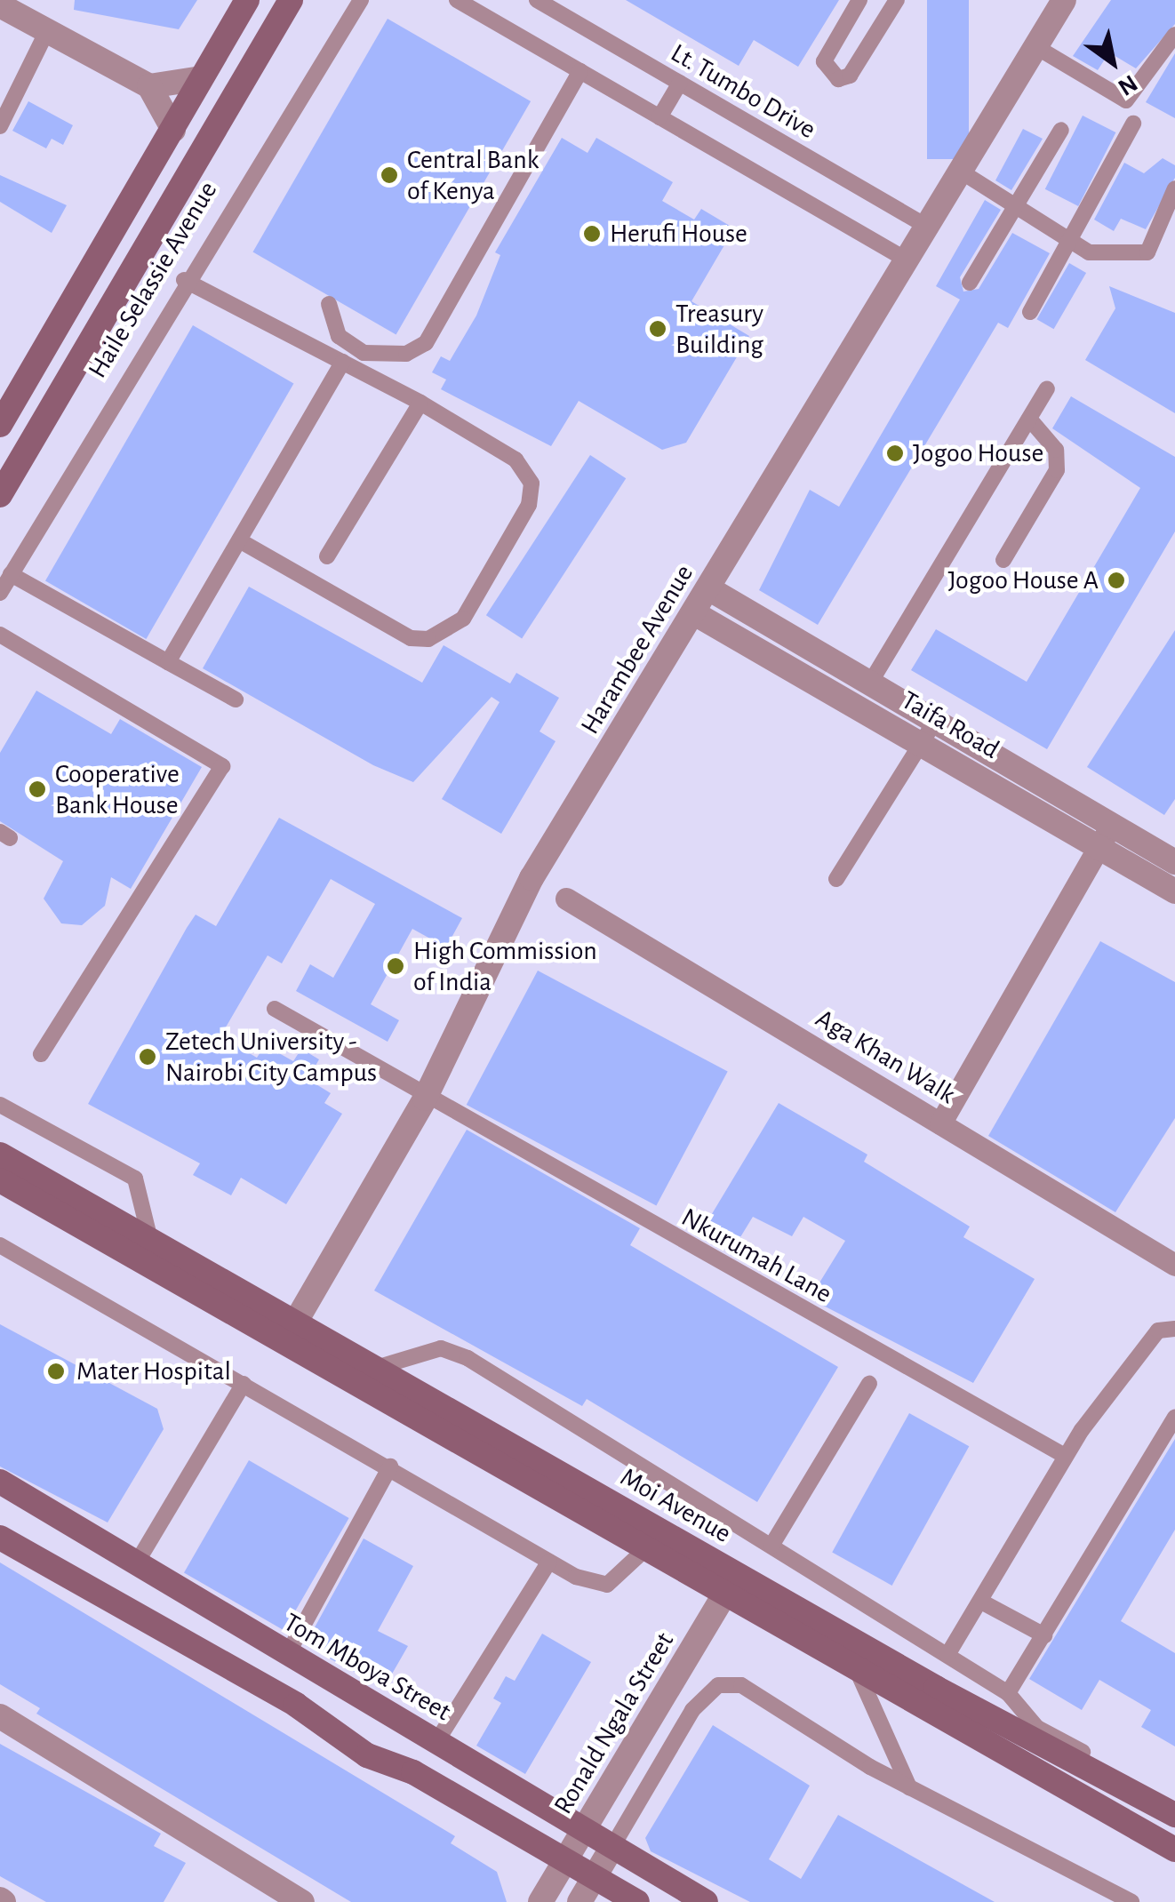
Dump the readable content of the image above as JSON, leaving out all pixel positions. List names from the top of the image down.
{
  "streets": {
    "main road": ["Haile Selassie Avenue", "Moi Avenue", "Tom Mboya Street"],
    "street": [
      "Harambee Avenue",
      "Taifa Road",
      "Aga Khan Walk",
      "Ronald Ngala Street"
    ],
    "lane": ["Lt. Tumbo Drive", "Nkurumah Lane"]
  },
  "crossings": [
    ["Lt. Tumbo Drive", "Harambee Avenue"],
    ["Harambee Avenue", "Taifa Road"],
    ["Harambee Avenue", "Nkurumah Lane"],
    ["Harambee Avenue", "Moi Avenue"],
    ["Moi Avenue", "Ronald Ngala Street"],
    ["Tom Mboya Street", "Ronald Ngala Street"]
  ],
  "places": [
    "Central Bank of Kenya",
    "Herufi House",
    "Treasury Building",
    "Jogoo House",
    "Jogoo House A",
    "Cooperative Bank House",
    "High Commission of India",
    "Zetech University - Nairobi City Campus",
    "Mater Hospital"
  ],
  "north": "bottom right"
}
